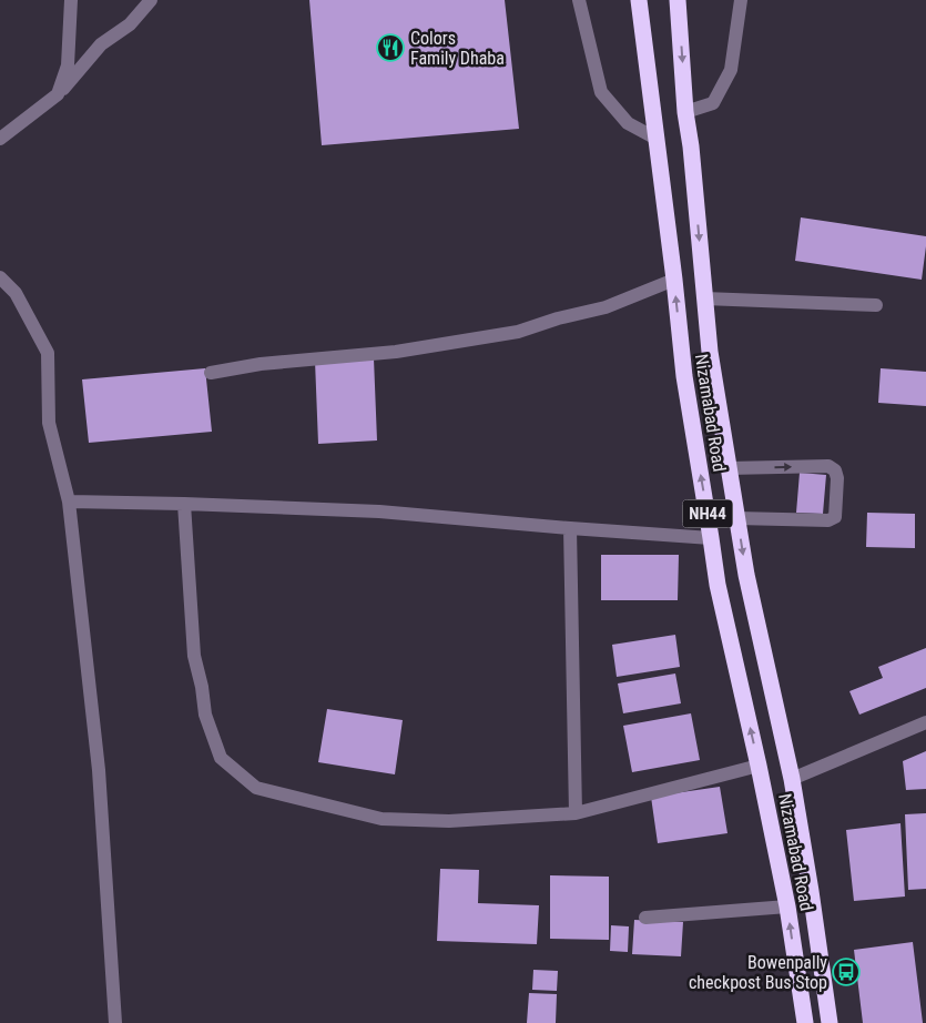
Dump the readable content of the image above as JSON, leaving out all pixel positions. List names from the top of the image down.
{
  "streets": {
    "highway": ["Nizamabad Road", "NH44"]
  },
  "places": {
    "restaurant": ["Colors Family Dhaba"],
    "bus stop": ["Bowenpally checkpost Bus Stop"]
  }
}
